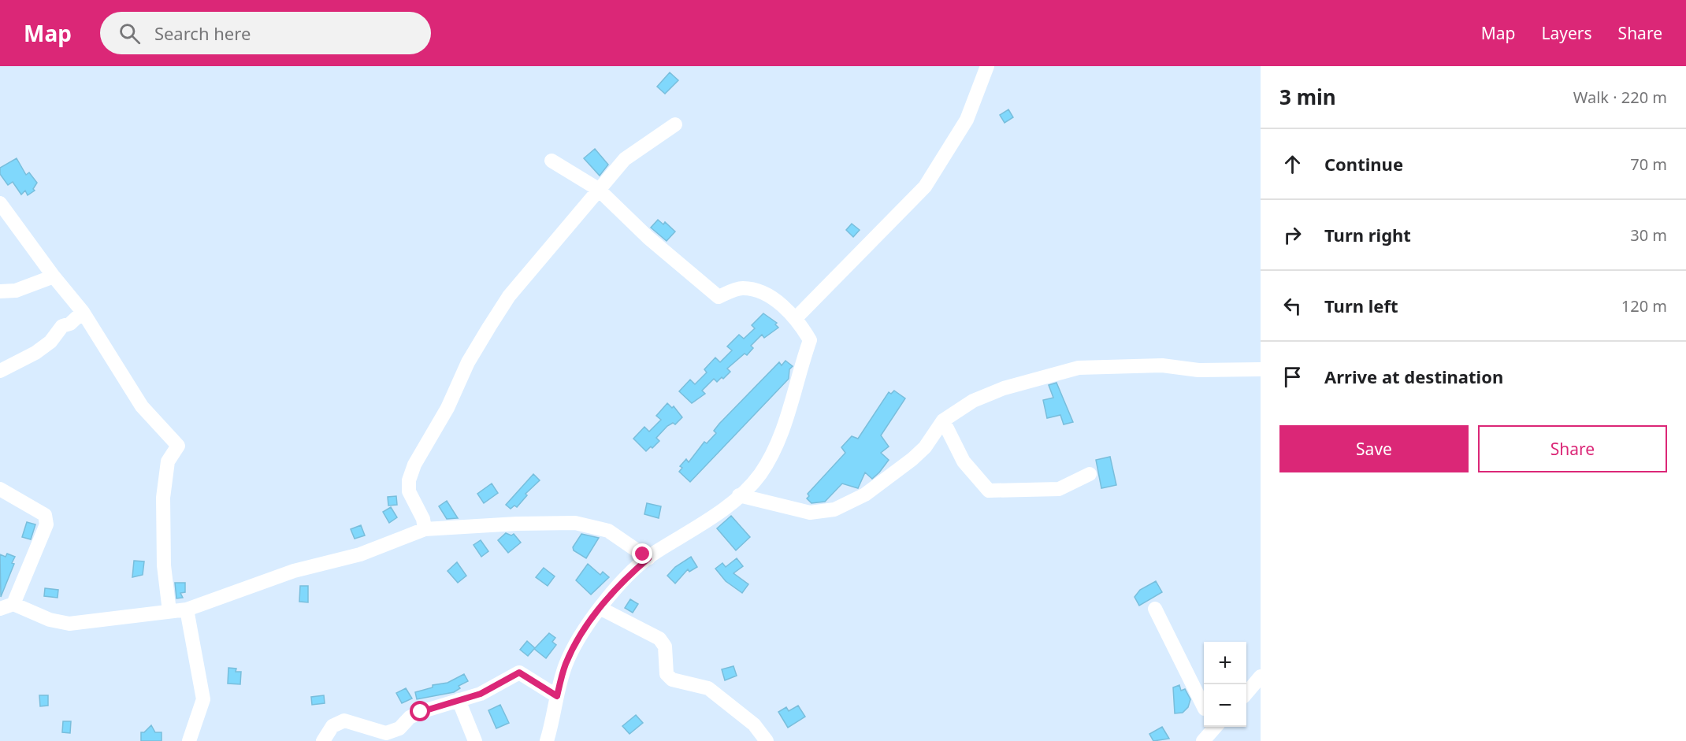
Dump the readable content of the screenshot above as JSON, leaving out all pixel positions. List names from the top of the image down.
{
  "page": {
    "header": "Map",
    "search": "Search here",
    "nav": ["Map", "Layers", "Share"],
    "heading": ["3 min", "Walk · 220 m"],
    "list": [
      ["Continue", "70 m"],
      ["Turn right", "30 m"],
      ["Turn left", "120 m"],
      "Arrive at destination"
    ],
    "buttons": ["Save", "Share"],
    "map_buttons": ["+", "−"]
  }
}
